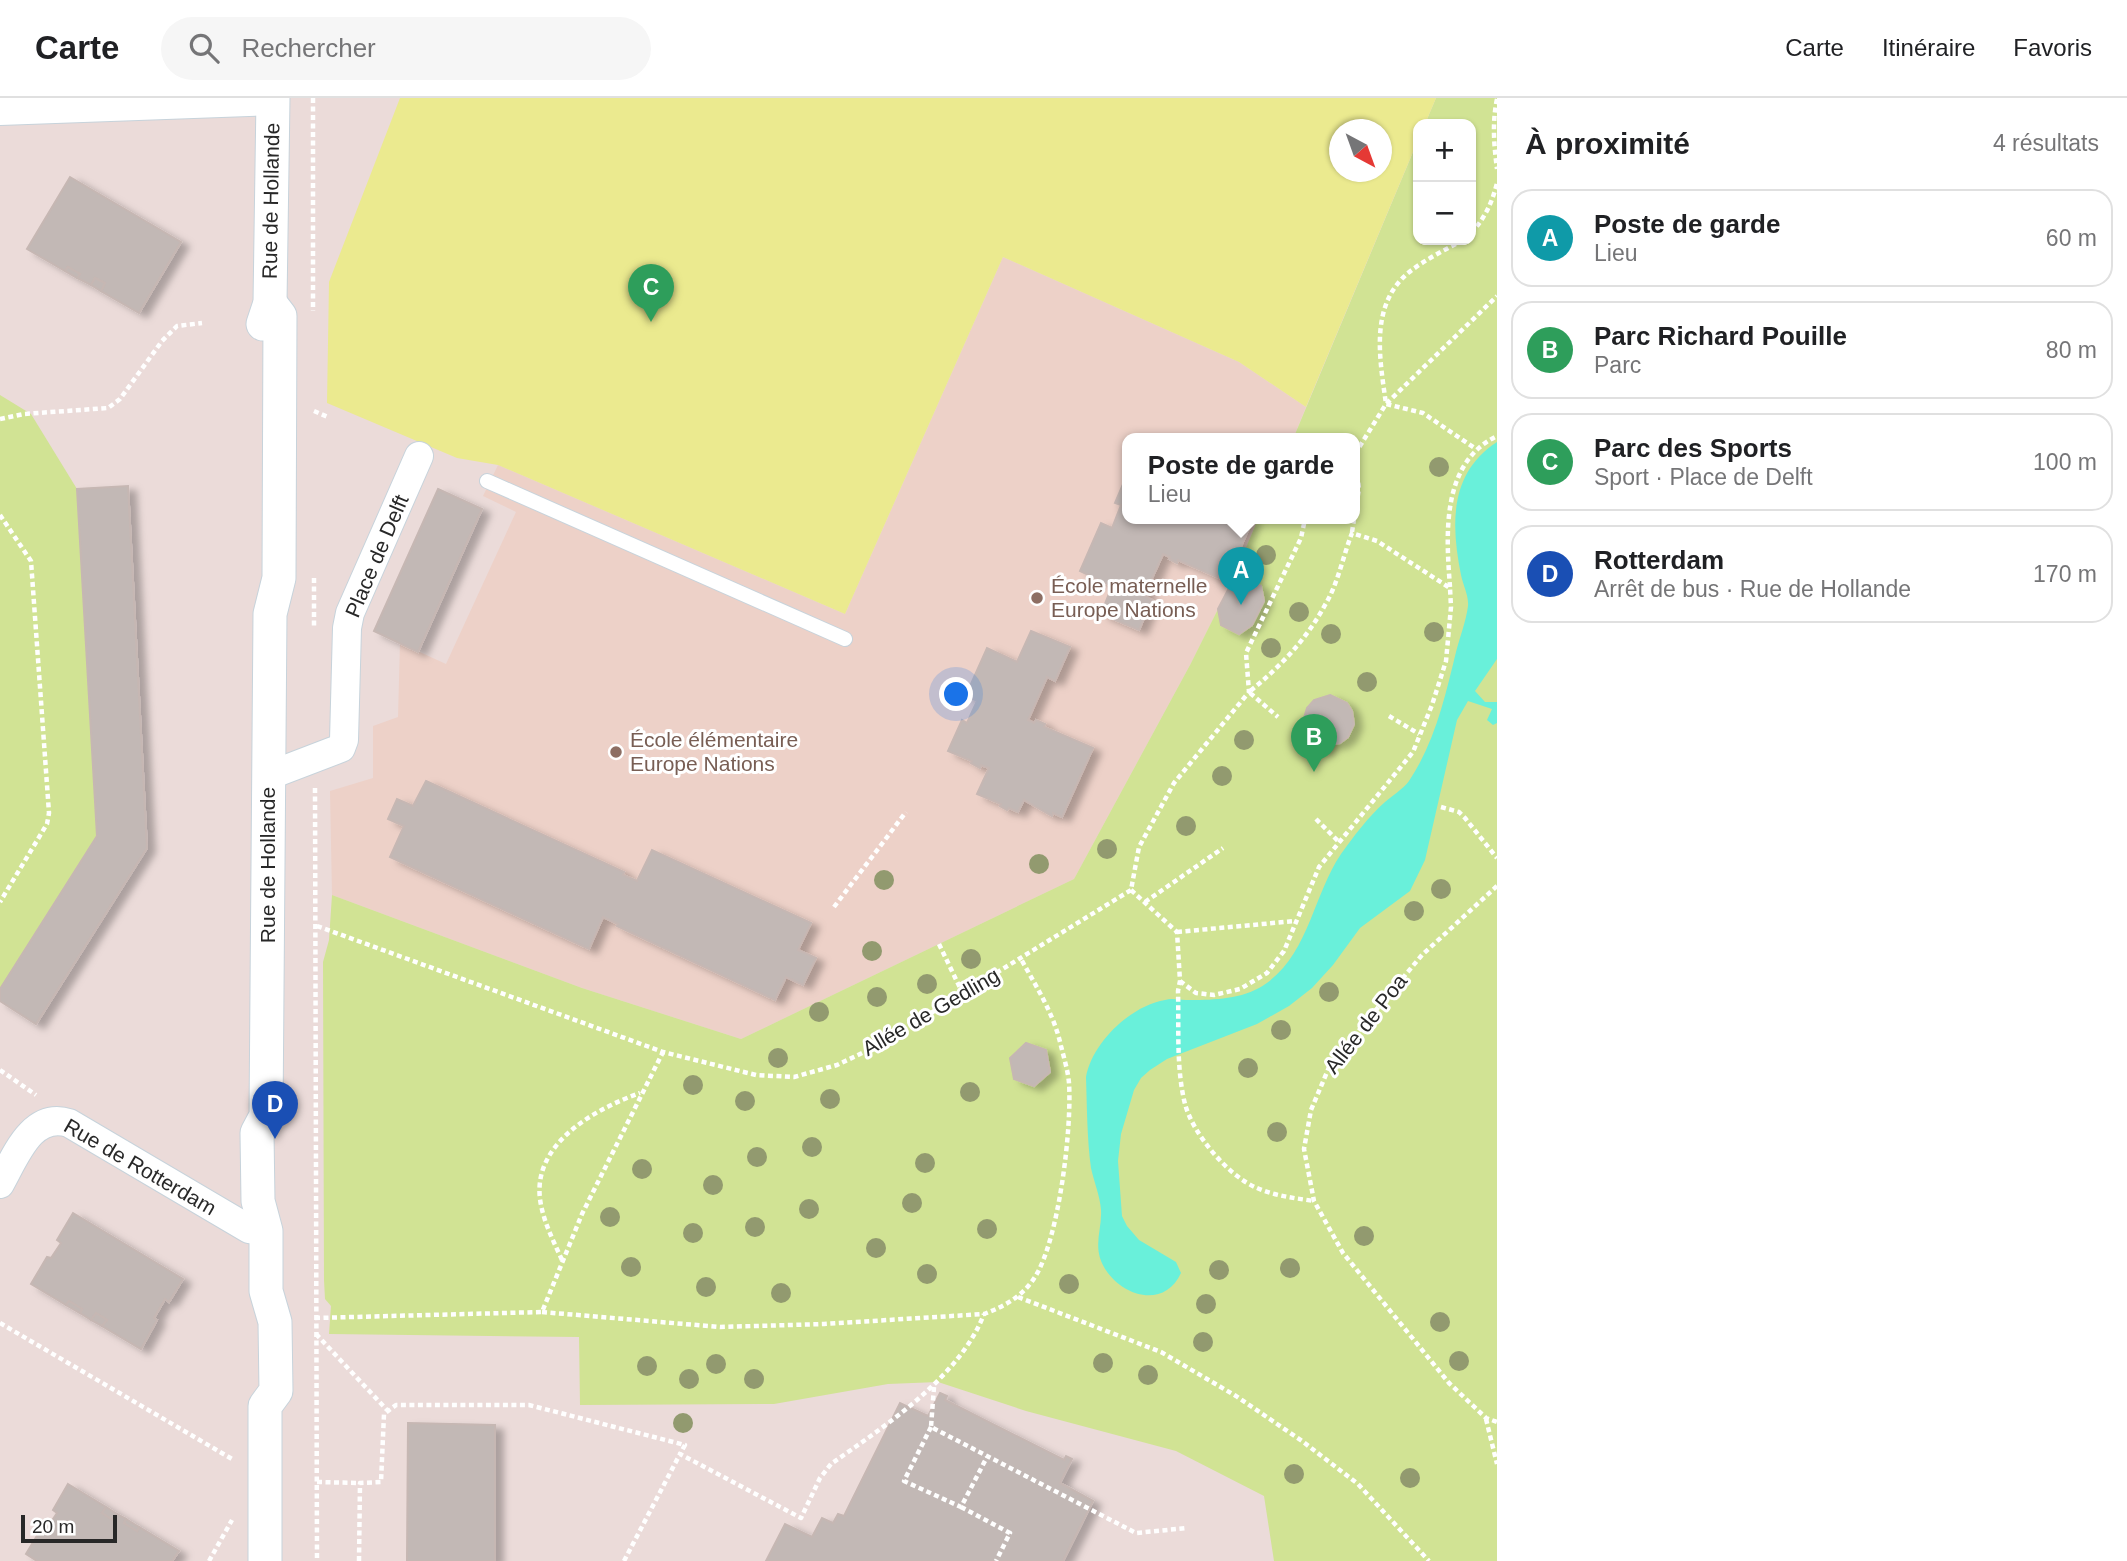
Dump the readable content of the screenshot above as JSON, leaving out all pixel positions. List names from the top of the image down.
{
  "streets": {
    "street": ["Rue de Hollande", "Place de Delft", "Rue de Rotterdam"],
    "path": ["Allée de Gedling", "Allée de Poa"]
  },
  "crossings": [
    ["Rue de Hollande", "Place de Delft"],
    ["Rue de Hollande", "Rue de Rotterdam"]
  ],
  "places": ["École maternelle Europe Nations", "École élémentaire Europe Nations"],
  "scale_bar": "20 m",
  "north": "bottom right",
  "page": {
    "header": "Carte",
    "search": "Rechercher",
    "nav": ["Carte", "Itinéraire", "Favoris"],
    "heading": ["À proximité", "4 résultats"],
    "map_buttons": ["+", "−"],
    "list": [
      {
        "mark": "A",
        "name": "Poste de garde",
        "note": "Lieu",
        "value": "60 m"
      },
      {
        "mark": "B",
        "name": "Parc Richard Pouille",
        "note": "Parc",
        "value": "80 m"
      },
      {
        "mark": "C",
        "name": "Parc des Sports",
        "note": "Sport · Place de Delft",
        "value": "100 m"
      },
      {
        "mark": "D",
        "name": "Rotterdam",
        "note": "Arrêt de bus · Rue de Hollande",
        "value": "170 m"
      }
    ],
    "pins": [
      "C",
      "A",
      "B",
      "D"
    ],
    "popup": ["Poste de garde", "Lieu"],
    "scale": "20 m"
  }
}
